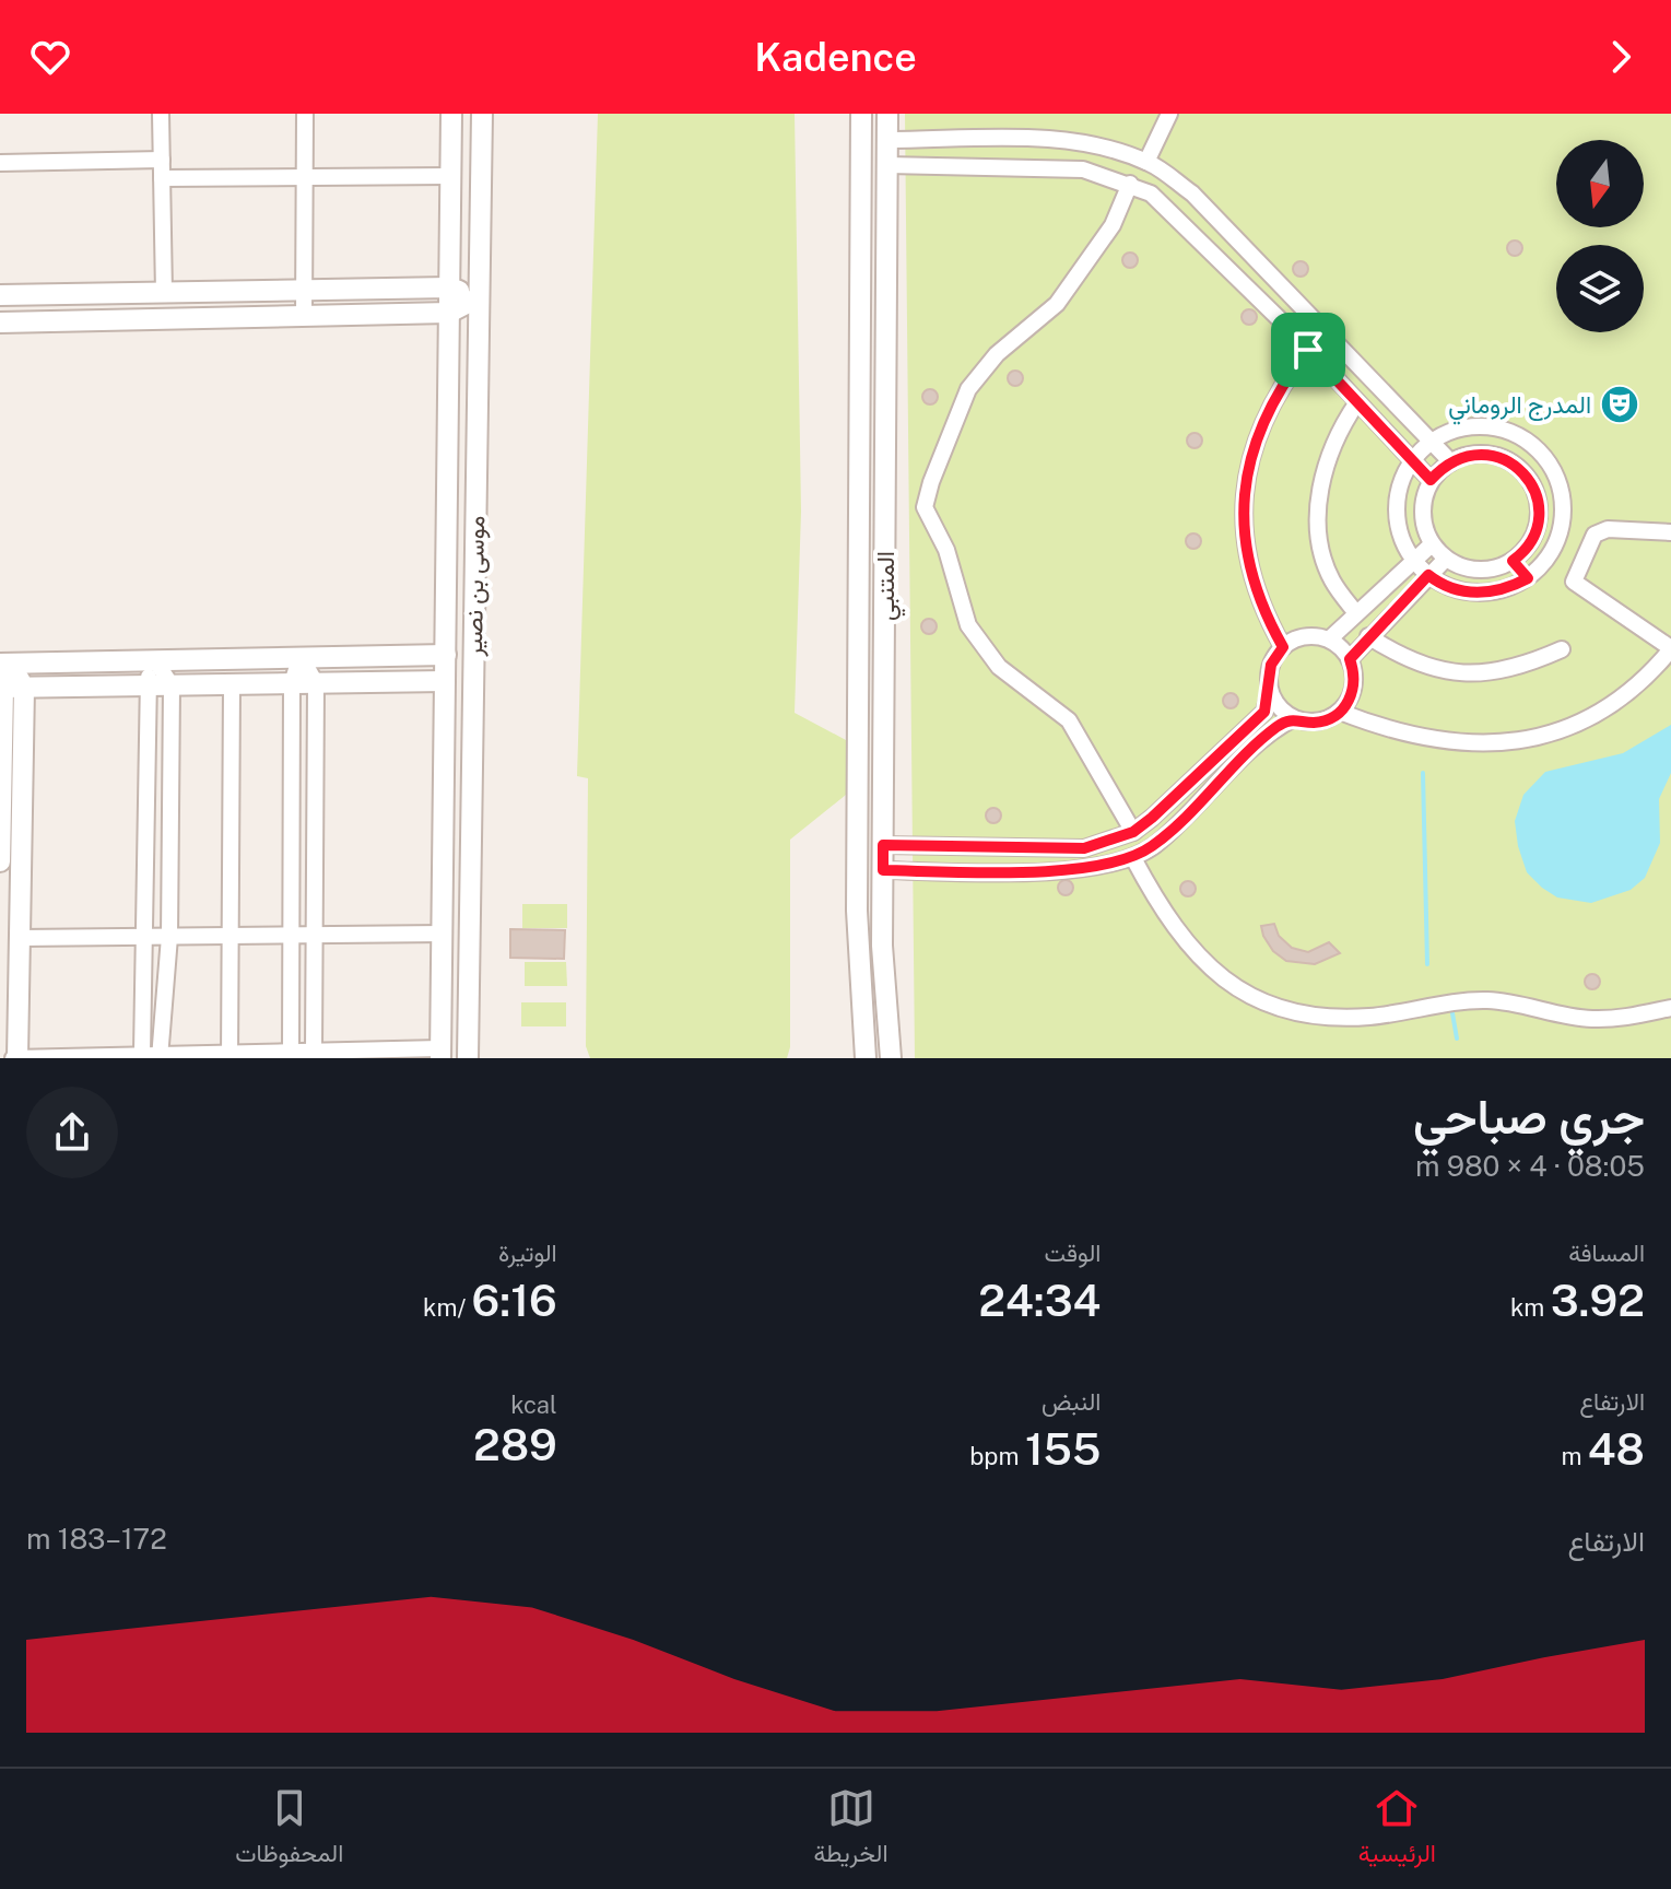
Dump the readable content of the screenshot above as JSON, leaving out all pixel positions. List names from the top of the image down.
{
  "streets": {
    "street": ["موسى بن نصير", "المتنبي"]
  },
  "places": {
    "theatre": ["المدرج الروماني"]
  },
  "north": "bottom",
  "page": {
    "header": "Kadence",
    "heading": ["جري صباحي", "08:05 · 4 × 980 m"],
    "stats": [
      ["المسافة", "3.92 km"],
      ["الوقت", "24:34"],
      ["الوتيرة", "6:16 /km"],
      ["الارتفاع", "48 m"],
      ["النبض", "155 bpm"],
      ["kcal", "289"]
    ],
    "chart": ["الارتفاع", "172–183 m"],
    "tabs": ["الرئيسية", "الخريطة", "المحفوظات"]
  }
}
